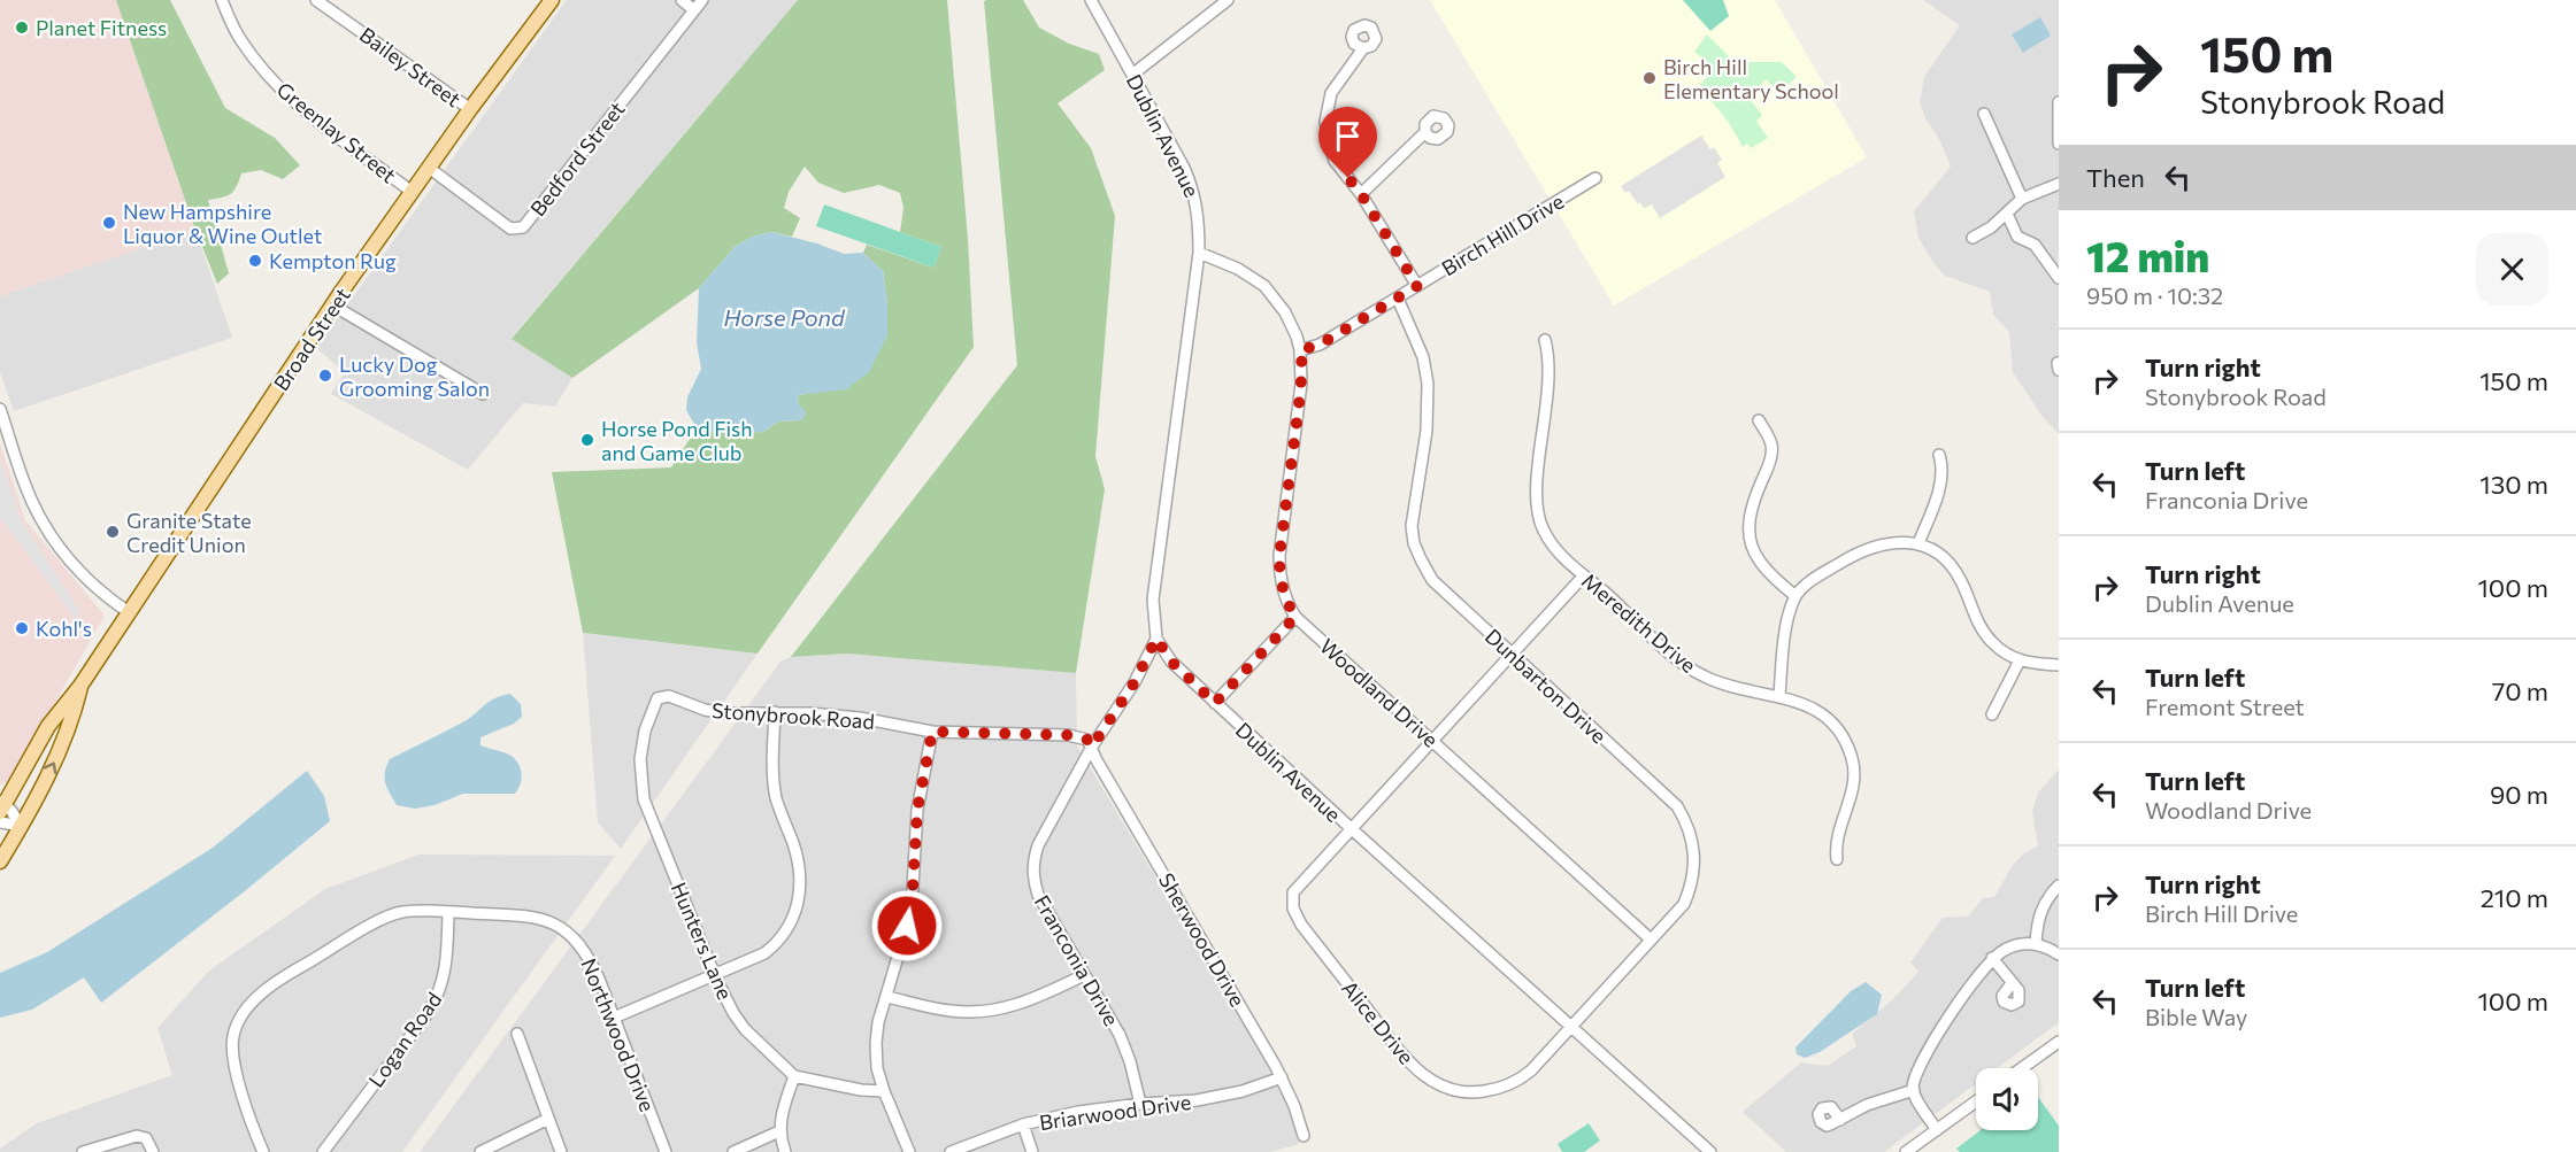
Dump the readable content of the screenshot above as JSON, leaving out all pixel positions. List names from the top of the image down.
{
  "streets": {
    "main road": ["Broad Street"],
    "street": [
      "Bailey Street",
      "Greenlay Street",
      "Dublin Avenue",
      "Bedford Street",
      "Birch Hill Drive",
      "Meredith Drive",
      "Dunbarton Drive",
      "Woodland Drive",
      "Stonybrook Road",
      "Sherwood Drive",
      "Hunters Lane",
      "Franconia Drive",
      "Alice Drive",
      "Northwood Drive",
      "Logan Road",
      "Briarwood Drive"
    ]
  },
  "crossings": [
    ["Bailey Street", "Broad Street"],
    ["Greenlay Street", "Broad Street"],
    ["Dublin Avenue", "Dunbarton Drive"],
    ["Dublin Avenue", "Woodland Drive"],
    ["Dublin Avenue", "Franconia Drive"],
    ["Dublin Avenue", "Alice Drive"],
    ["Bedford Street", "Broad Street"],
    ["Birch Hill Drive", "Dunbarton Drive"],
    ["Birch Hill Drive", "Woodland Drive"],
    ["Dunbarton Drive", "Woodland Drive"],
    ["Dunbarton Drive", "Alice Drive"],
    ["Stonybrook Road", "Sherwood Drive"],
    ["Stonybrook Road", "Hunters Lane"],
    ["Stonybrook Road", "Franconia Drive"],
    ["Sherwood Drive", "Franconia Drive"],
    ["Sherwood Drive", "Briarwood Drive"],
    ["Franconia Drive", "Briarwood Drive"],
    ["Northwood Drive", "Logan Road"]
  ],
  "water": ["Horse Pond"],
  "places": [
    "Planet Fitness",
    "Birch Hill Elementary School",
    "New Hampshire Liquor & Wine Outlet",
    "Kempton Rug",
    "Lucky Dog Grooming Salon",
    "Horse Pond Fish and Game Club",
    "Granite State Credit Union",
    "Kohl's"
  ],
  "page": {
    "turn": ["150 m", "Stonybrook Road"],
    "then": "Then",
    "heading": ["12 min", "950 m · 10:32"],
    "list": [
      {
        "name": "Turn right",
        "note": "Stonybrook Road",
        "value": "150 m"
      },
      {
        "name": "Turn left",
        "note": "Franconia Drive",
        "value": "130 m"
      },
      {
        "name": "Turn right",
        "note": "Dublin Avenue",
        "value": "100 m"
      },
      {
        "name": "Turn left",
        "note": "Fremont Street",
        "value": "70 m"
      },
      {
        "name": "Turn left",
        "note": "Woodland Drive",
        "value": "90 m"
      },
      {
        "name": "Turn right",
        "note": "Birch Hill Drive",
        "value": "210 m"
      },
      {
        "name": "Turn left",
        "note": "Bible Way",
        "value": "100 m"
      }
    ]
  }
}
